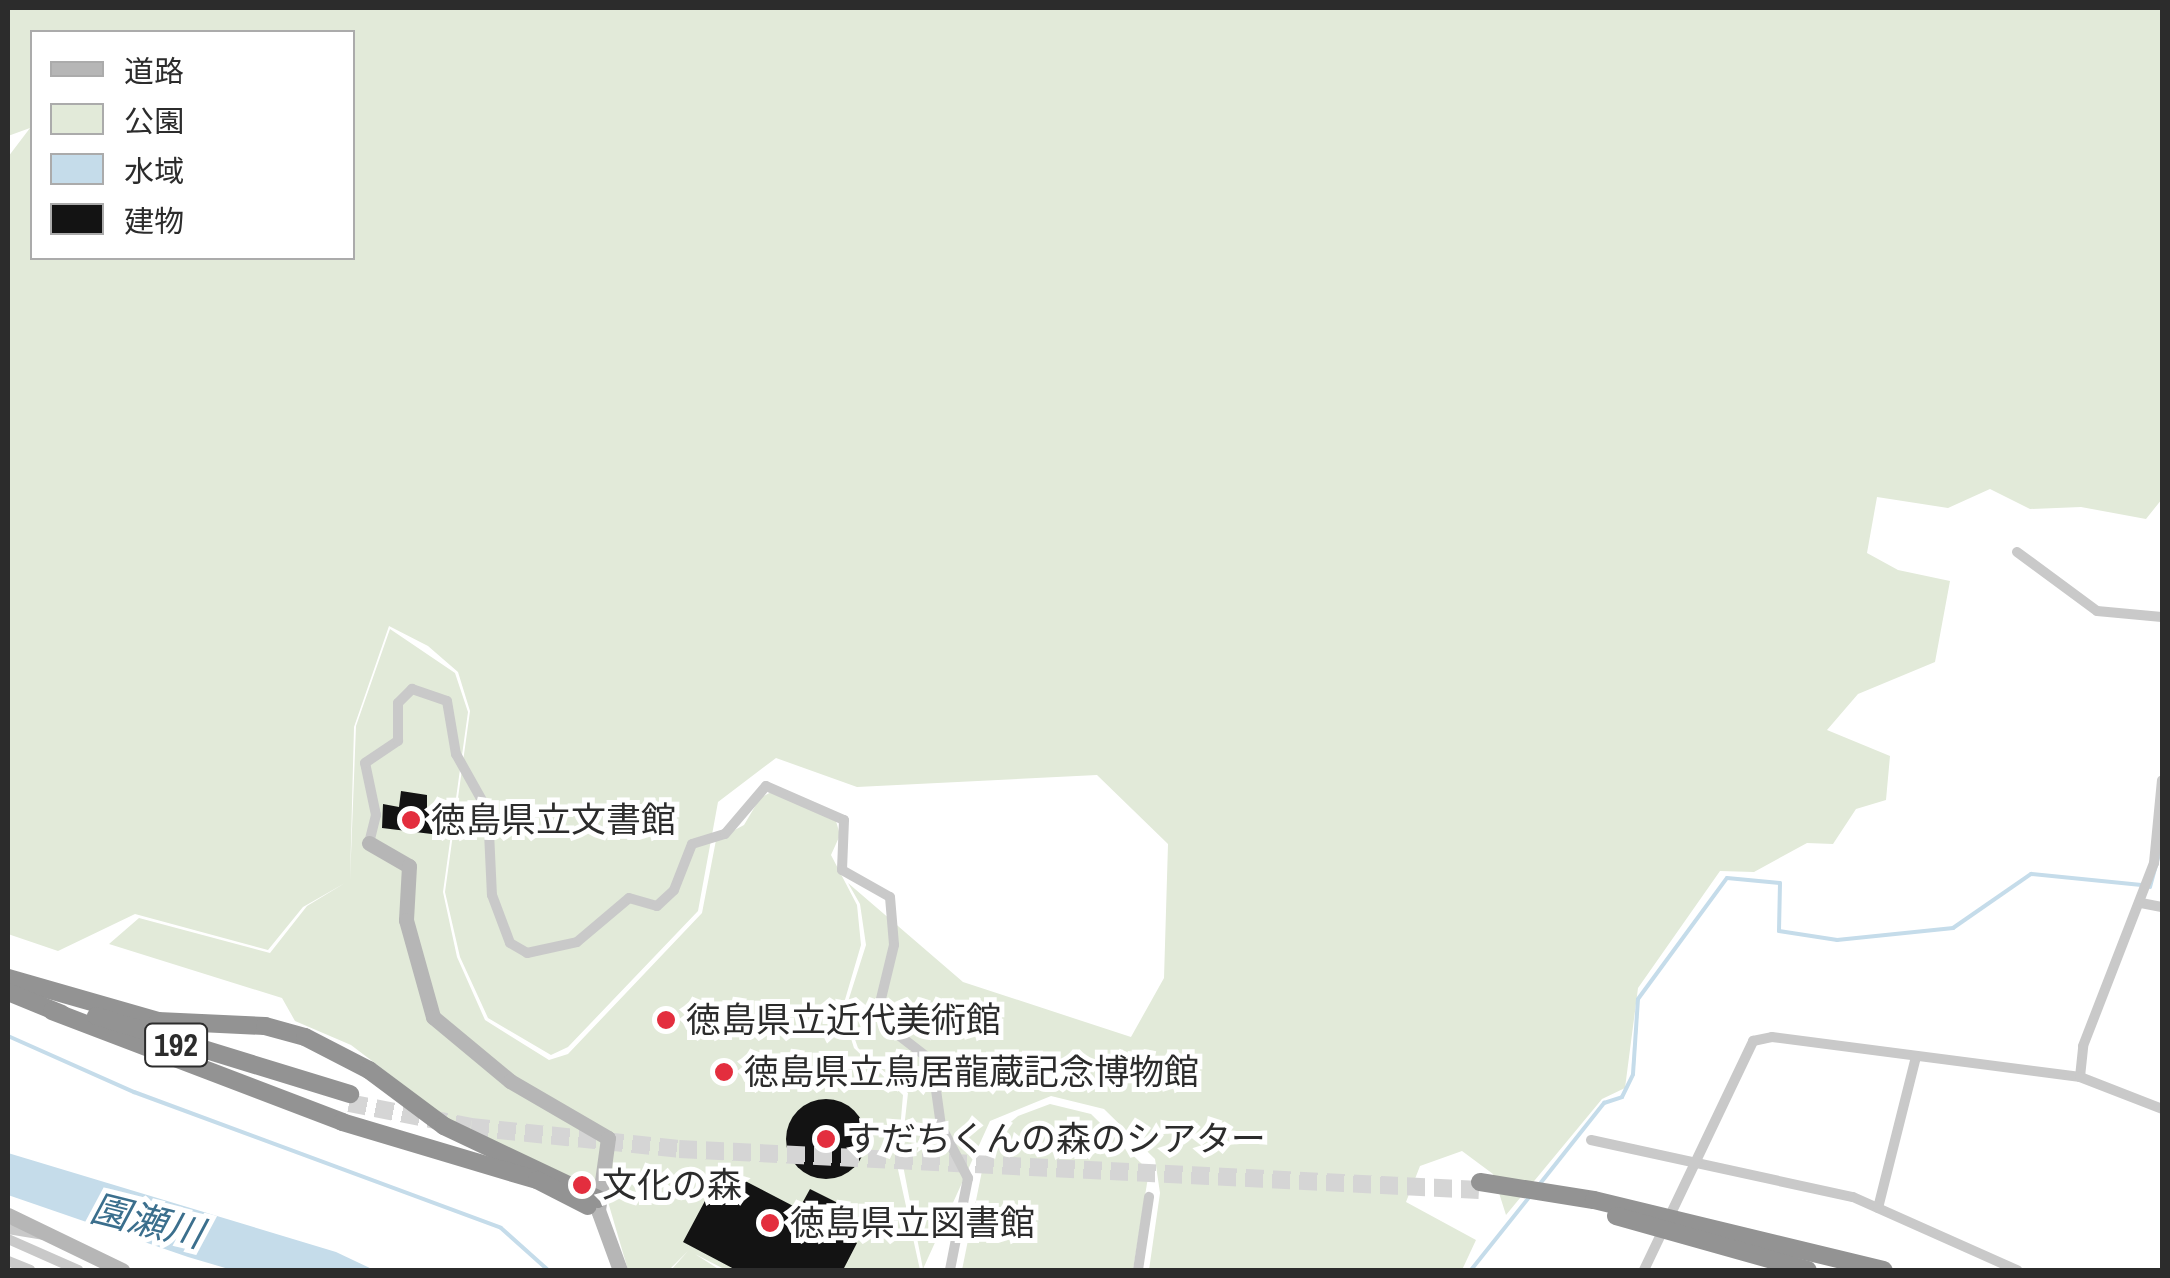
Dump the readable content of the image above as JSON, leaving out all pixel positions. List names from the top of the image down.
{
  "streets": {
    "highway": ["192"]
  },
  "water": ["園瀬川"],
  "places": [
    "徳島県立文書館",
    "徳島県立近代美術館",
    "徳島県立鳥居龍蔵記念博物館",
    "すだちくんの森のシアター",
    "文化の森",
    "徳島県立図書館"
  ],
  "legend": [
    "道路",
    "公園",
    "水域",
    "建物"
  ]
}
